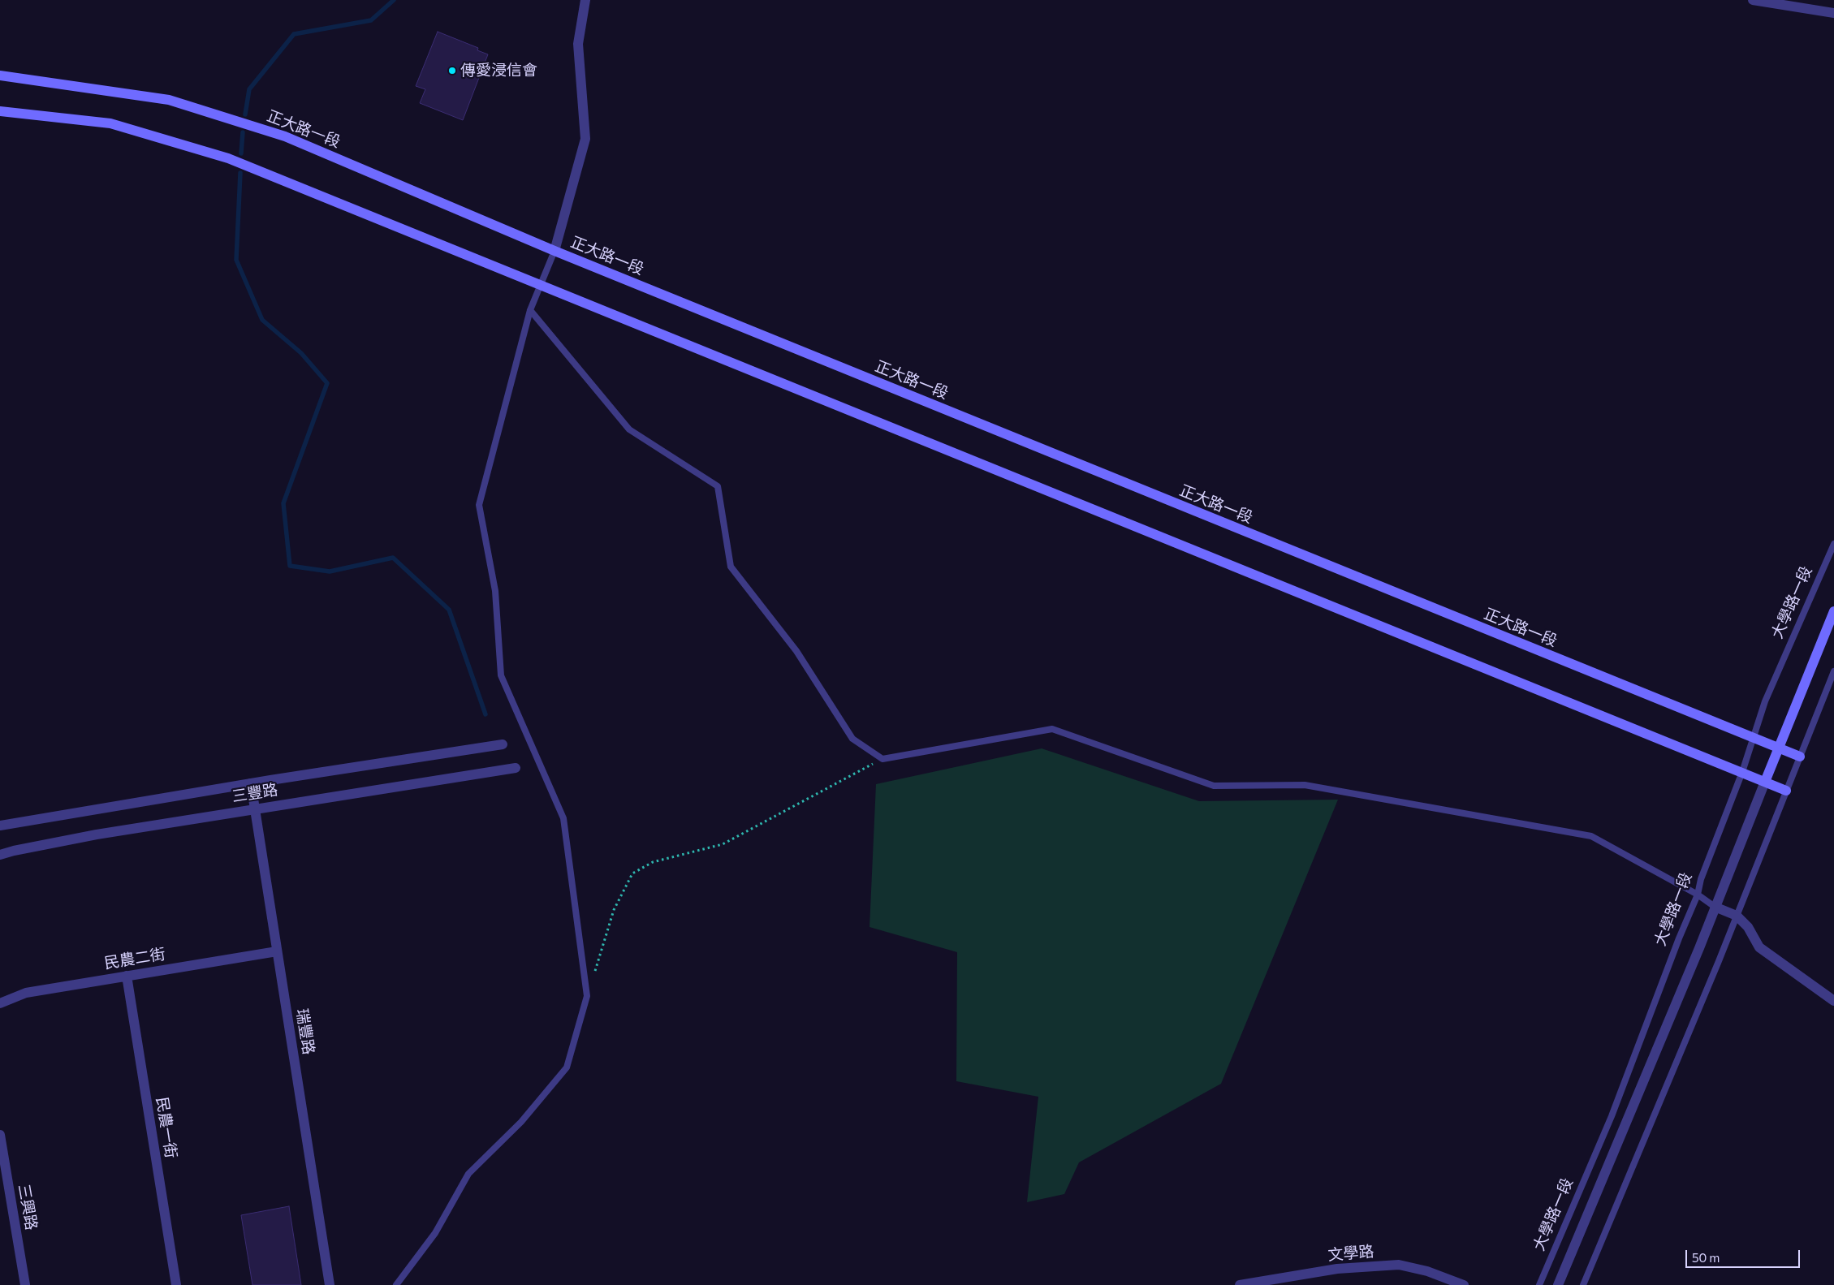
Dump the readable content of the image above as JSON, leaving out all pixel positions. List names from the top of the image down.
{
  "streets": {
    "main road": ["正大路一段", "大學路一段"],
    "street": [
      "三豐路",
      "民農二街",
      "瑞豐路",
      "民農一街",
      "三興路",
      "文學路"
    ]
  },
  "crossings": [
    ["正大路一段", "大學路一段"],
    ["三豐路", "瑞豐路"],
    ["民農二街", "瑞豐路"],
    ["民農二街", "民農一街"]
  ],
  "places": ["傳愛浸信會"],
  "scale_bar": "50 m"
}
